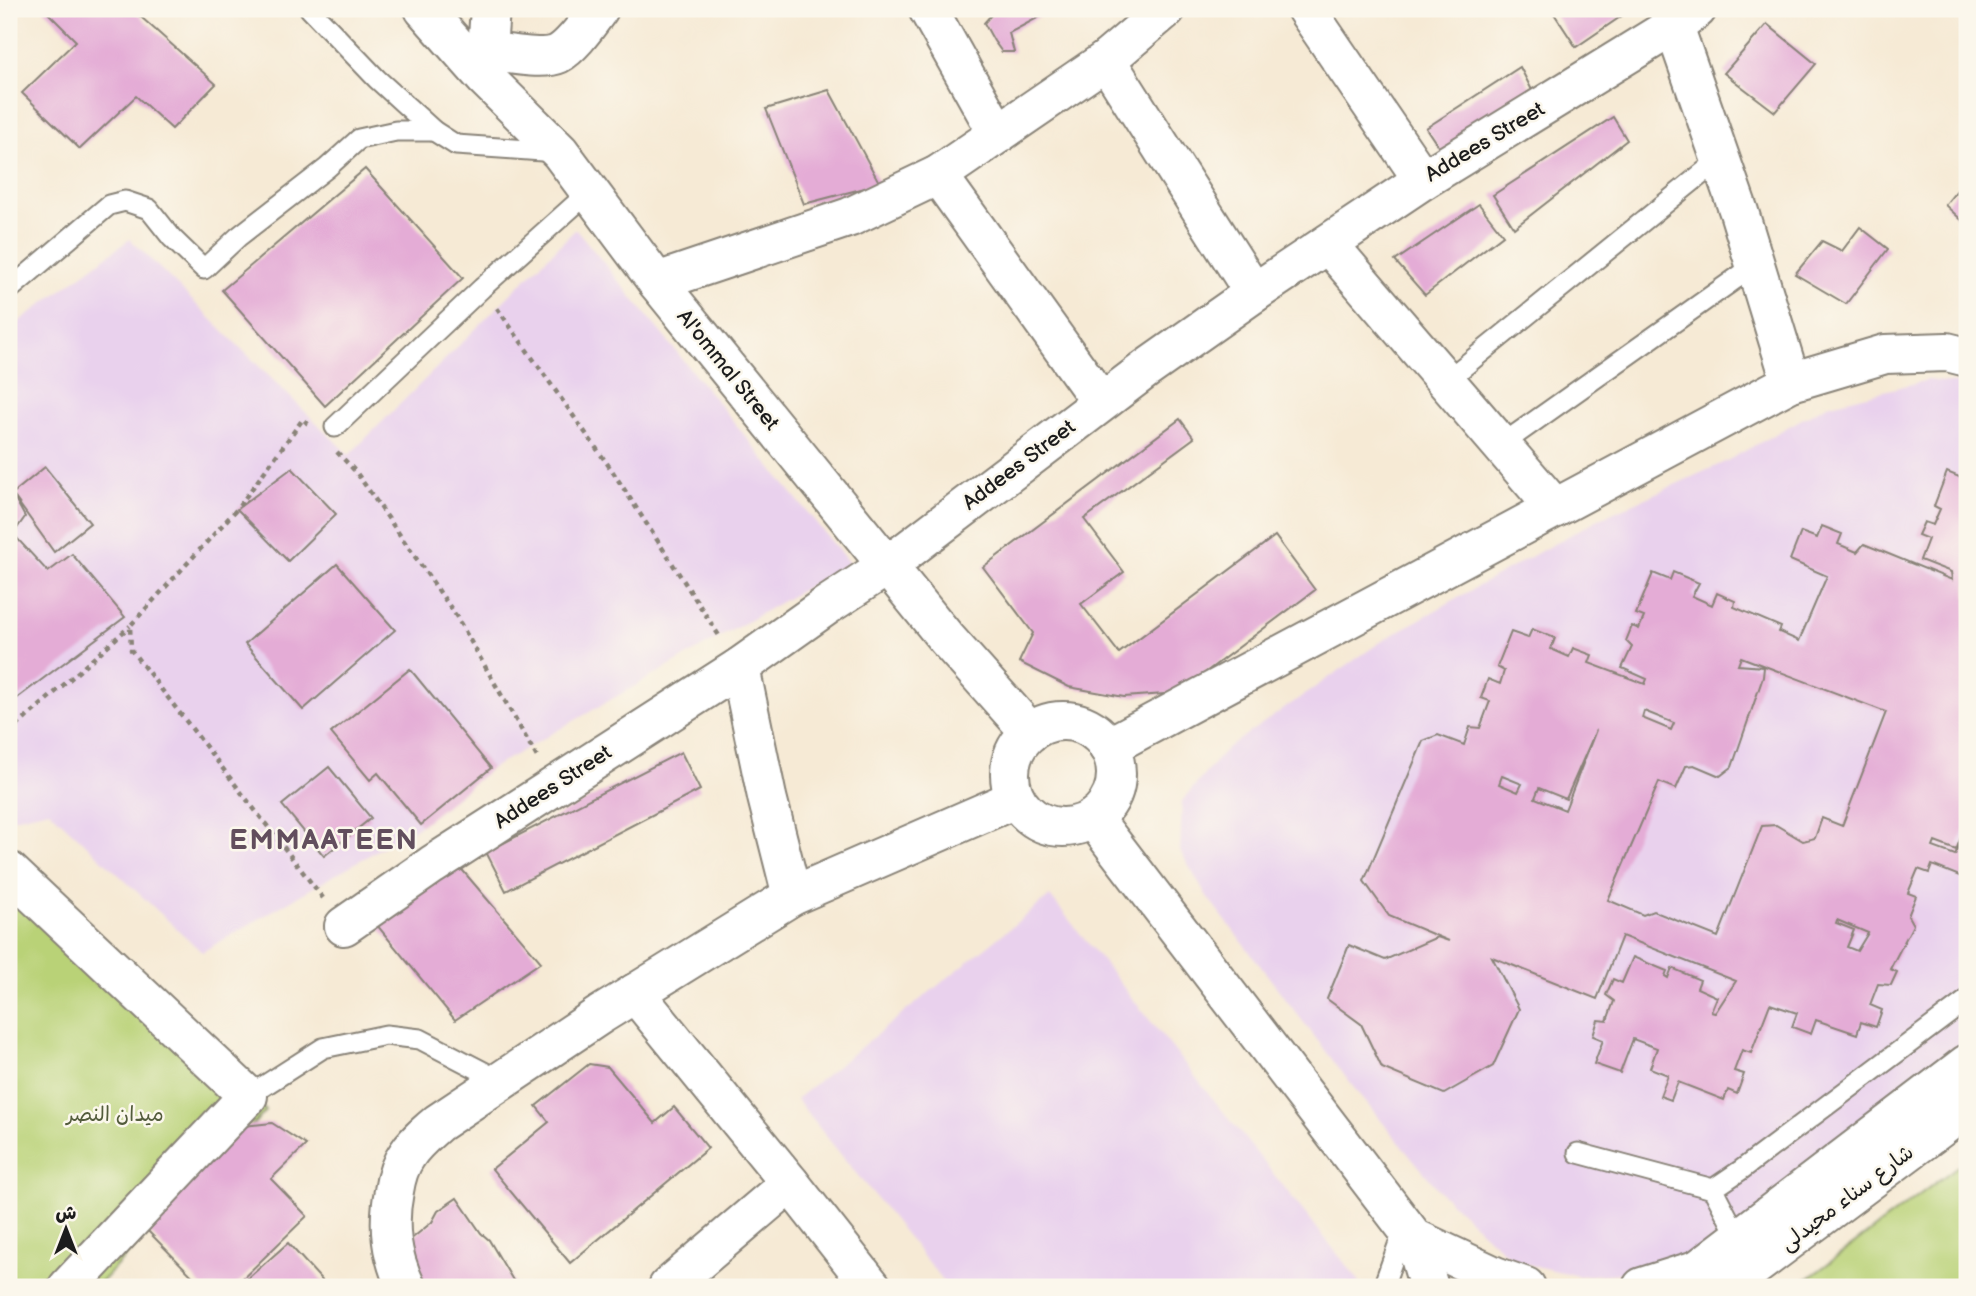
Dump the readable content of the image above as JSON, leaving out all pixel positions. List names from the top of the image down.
{
  "streets": {
    "street": ["Addees Street", "Al'ommal Street", "شارع سناء محيدلى"]
  },
  "crossings": [
    ["Addees Street", "Al'ommal Street"]
  ],
  "districts": ["EMMAATEEN"],
  "parks": ["ميدان النصر"],
  "north": "top"
}
